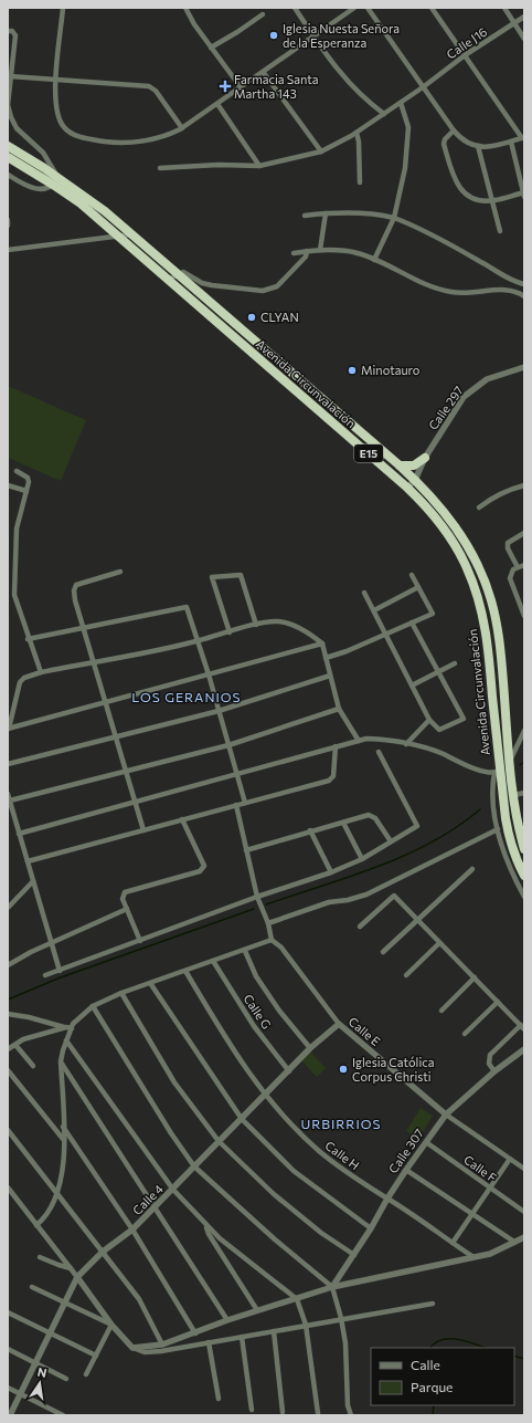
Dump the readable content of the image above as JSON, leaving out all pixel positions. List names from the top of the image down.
{
  "streets": {
    "highway": ["Avenida Circunvalación", "E15"],
    "street": [
      "Calle J16",
      "Calle 297",
      "Calle G",
      "Calle E",
      "Calle 307",
      "Calle H",
      "Calle F",
      "Calle 4"
    ]
  },
  "crossings": [
    ["Avenida Circunvalación", "Calle 297"],
    ["Calle G", "Calle 4"],
    ["Calle E", "Calle 307"],
    ["Calle E", "Calle 4"],
    ["Calle 307", "Calle H"],
    ["Calle 307", "Calle F"],
    ["Calle H", "Calle 4"]
  ],
  "districts": ["LOS GERANIOS", "URBIRRIOS"],
  "places": {
    "other": [
      "Iglesia Nuesta Señora de la Esperanza",
      "CLYAN",
      "Minotauro",
      "Iglesia Católica Corpus Christi"
    ],
    "health": ["Farmacia Santa Martha 143"]
  },
  "legend": ["Calle", "Parque"],
  "north": "top"
}
